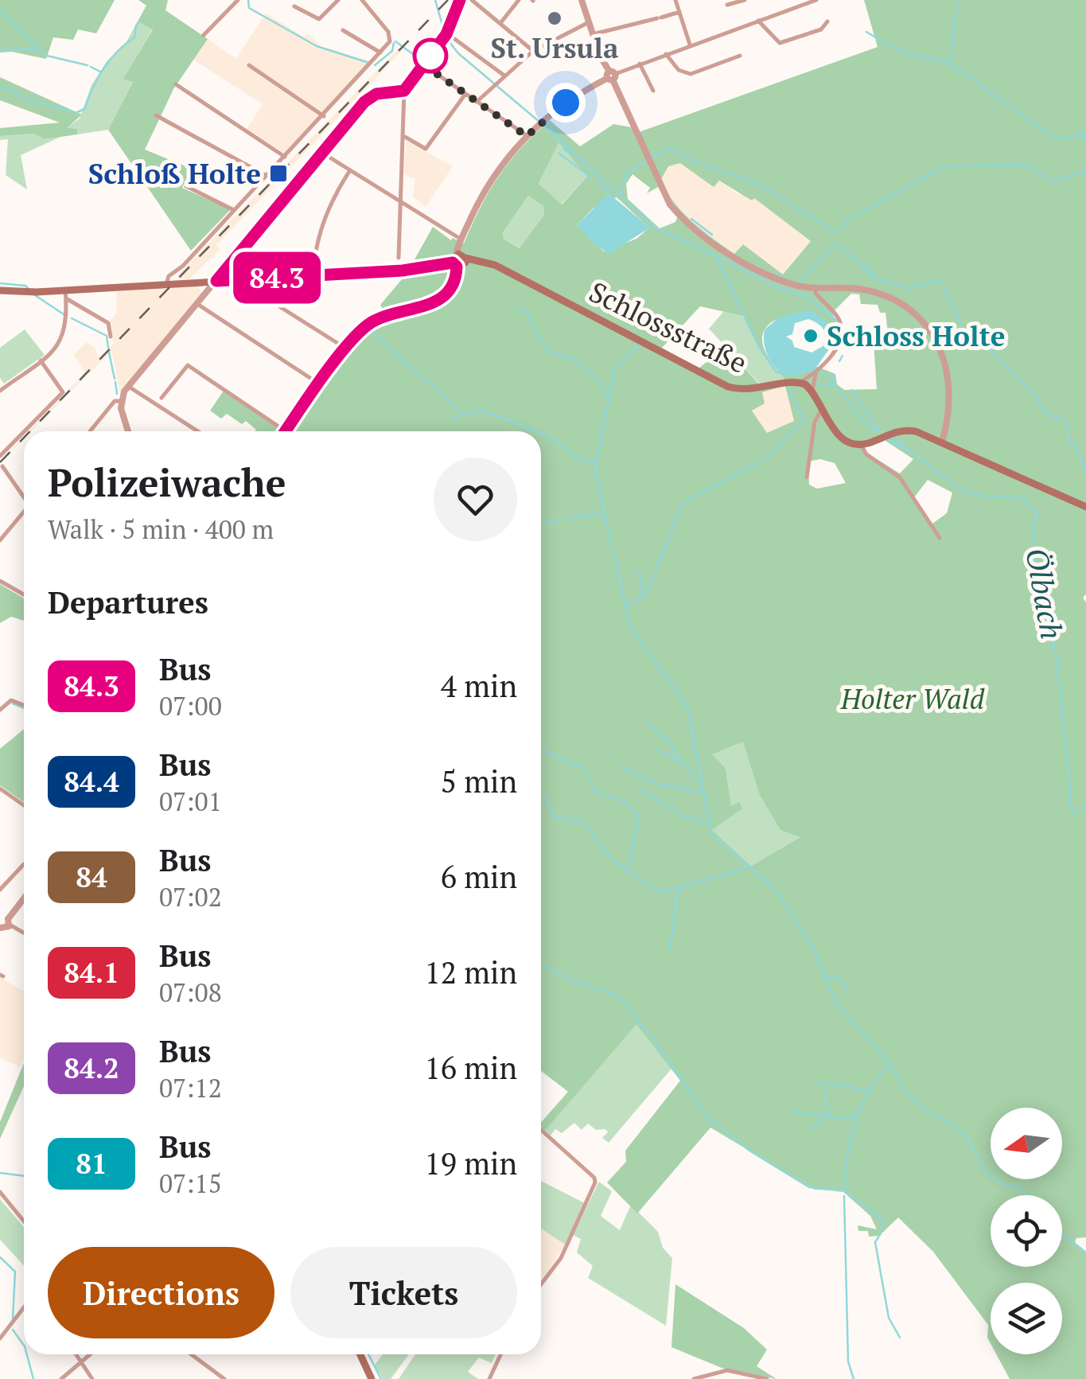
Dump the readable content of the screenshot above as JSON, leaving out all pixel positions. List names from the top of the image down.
{
  "streets": {
    "main road": ["Schlossstraße"]
  },
  "water": ["Ölbach"],
  "parks": ["Holter Wald"],
  "places": {
    "other": ["St. Ursula", "Schloss Holte"],
    "transit": ["Schloß Holte"]
  },
  "lines": ["bus line 84.3"],
  "north": "left",
  "page": {
    "on_map": "84.3",
    "heading": [
      ["Polizeiwache", "Walk · 5 min · 400 m"],
      "Departures"
    ],
    "list": [
      {
        "mark": "84.3",
        "name": "Bus",
        "note": "07:00",
        "value": "4 min"
      },
      {
        "mark": "84.4",
        "name": "Bus",
        "note": "07:01",
        "value": "5 min"
      },
      {
        "mark": "84",
        "name": "Bus",
        "note": "07:02",
        "value": "6 min"
      },
      {
        "mark": "84.1",
        "name": "Bus",
        "note": "07:08",
        "value": "12 min"
      },
      {
        "mark": "84.2",
        "name": "Bus",
        "note": "07:12",
        "value": "16 min"
      },
      {
        "mark": "81",
        "name": "Bus",
        "note": "07:15",
        "value": "19 min"
      }
    ],
    "buttons": ["Directions", "Tickets"]
  }
}
